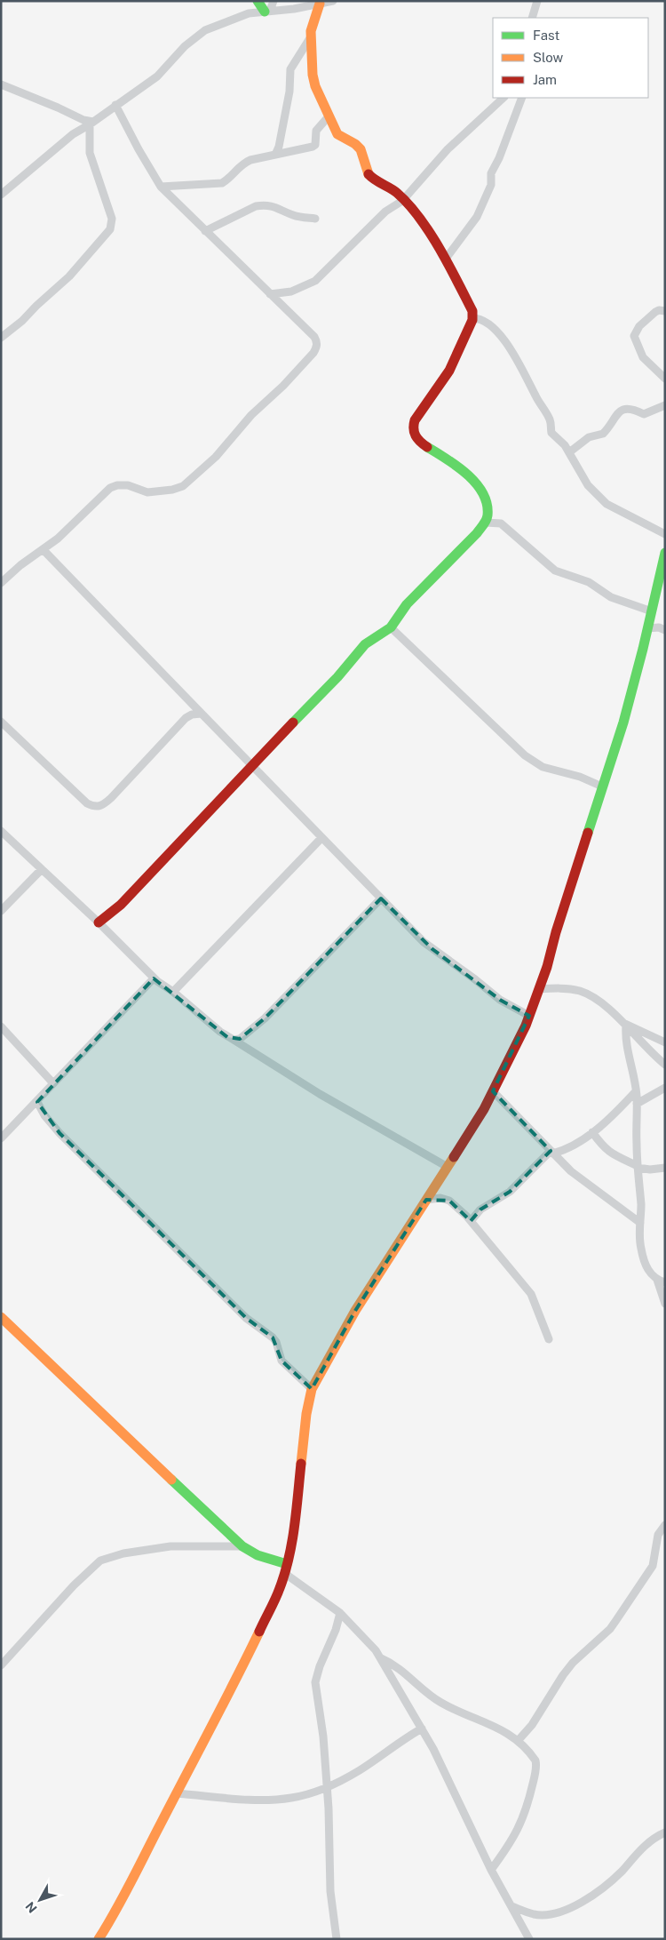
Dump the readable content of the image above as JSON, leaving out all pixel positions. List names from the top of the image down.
{
  "legend": ["Fast", "Slow", "Jam"],
  "north": "bottom left"
}
